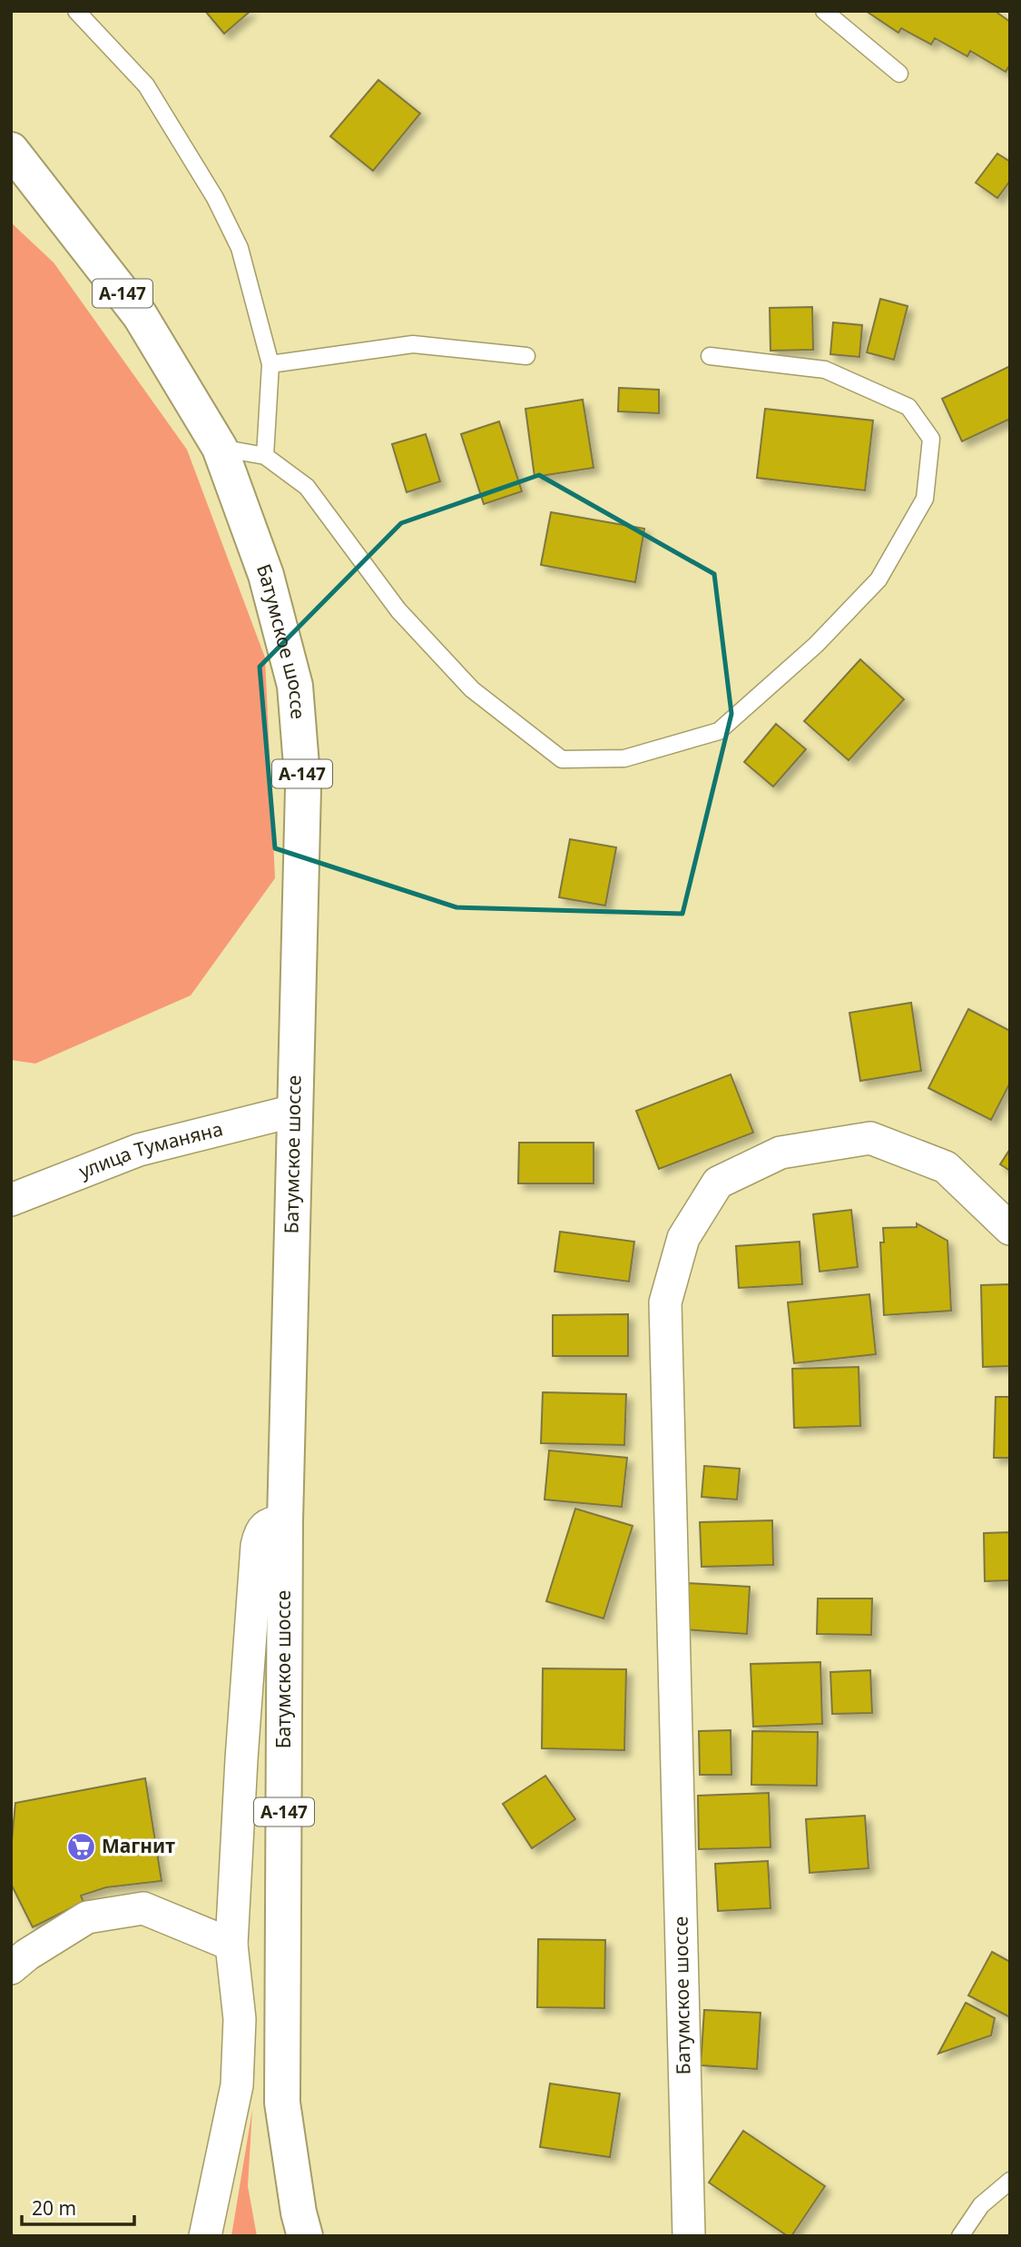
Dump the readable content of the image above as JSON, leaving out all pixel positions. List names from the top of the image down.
{
  "streets": {
    "highway": ["А-147", "Батумское шоссе"],
    "street": ["улица Туманяна"]
  },
  "crossings": [
    ["Батумское шоссе", "улица Туманяна"]
  ],
  "places": {
    "supermarket": ["Магнит"]
  },
  "scale_bar": "20 m"
}
